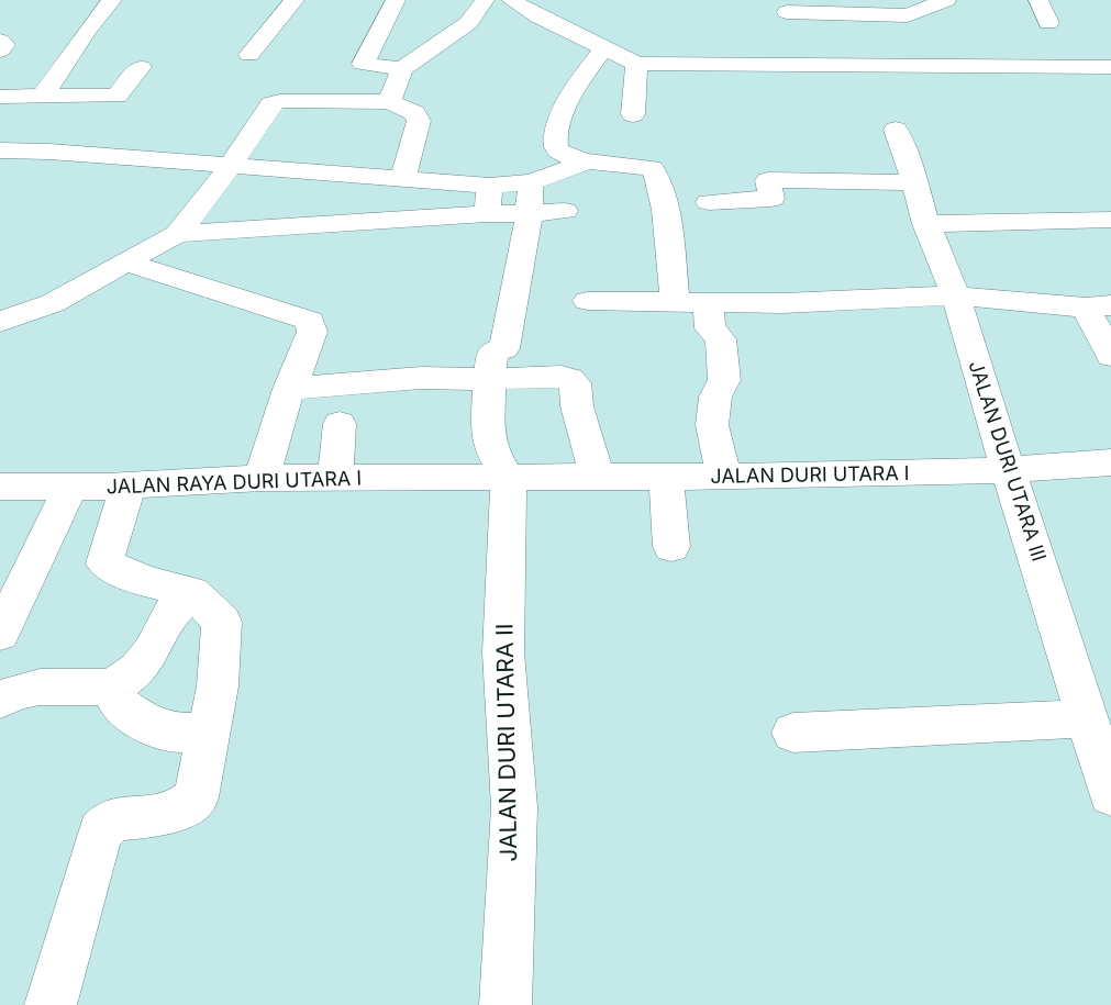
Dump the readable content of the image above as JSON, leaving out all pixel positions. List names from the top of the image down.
{
  "streets": {
    "street": [
      "JALAN DURI UTARA III",
      "JALAN DURI UTARA I",
      "JALAN RAYA DURI UTARA I",
      "JALAN DURI UTARA II"
    ]
  },
  "crossings": [
    ["JALAN DURI UTARA III", "JALAN DURI UTARA I"],
    ["JALAN DURI UTARA I", "JALAN RAYA DURI UTARA I"],
    ["JALAN DURI UTARA I", "JALAN DURI UTARA II"],
    ["JALAN RAYA DURI UTARA I", "JALAN DURI UTARA II"]
  ]
}
